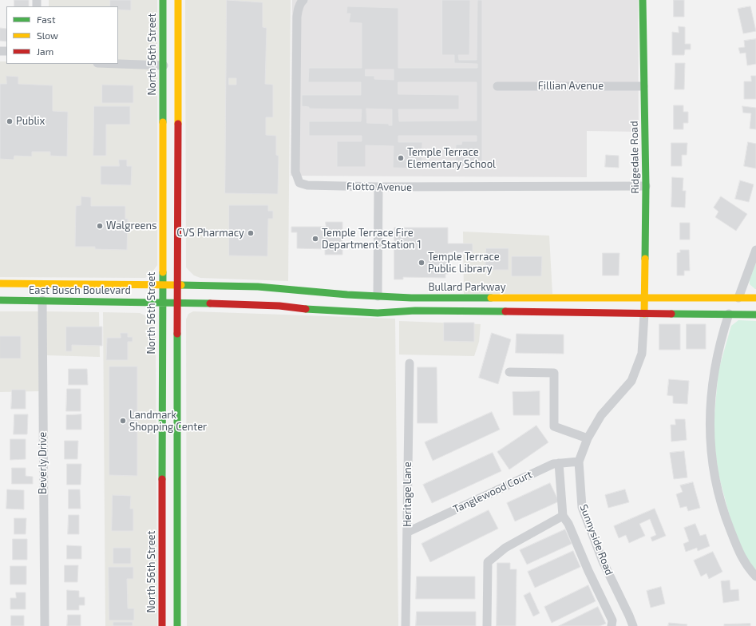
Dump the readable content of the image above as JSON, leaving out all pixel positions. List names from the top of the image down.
{
  "streets": {
    "main road": [
      "North 56th Street",
      "Ridgedale Road",
      "Bullard Parkway",
      "East Busch Boulevard"
    ],
    "street": [
      "Fillian Avenue",
      "Flotto Avenue",
      "Beverly Drive",
      "Tanglewood Court",
      "Heritage Lane",
      "Sunnyside Road"
    ]
  },
  "crossings": [
    ["North 56th Street", "East Busch Boulevard"],
    ["Fillian Avenue", "Ridgedale Road"],
    ["Ridgedale Road", "Flotto Avenue"],
    ["Ridgedale Road", "Bullard Parkway"],
    ["Ridgedale Road", "Sunnyside Road"],
    ["Bullard Parkway", "East Busch Boulevard"],
    ["East Busch Boulevard", "Beverly Drive"],
    ["Tanglewood Court", "Heritage Lane"],
    ["Tanglewood Court", "Sunnyside Road"]
  ],
  "places": [
    "Publix",
    "Temple Terrace Elementary School",
    "Walgreens",
    "CVS Pharmacy",
    "Temple Terrace Fire Department Station 1",
    "Temple Terrace Public Library",
    "Landmark Shopping Center"
  ],
  "legend": ["Fast", "Slow", "Jam"]
}
